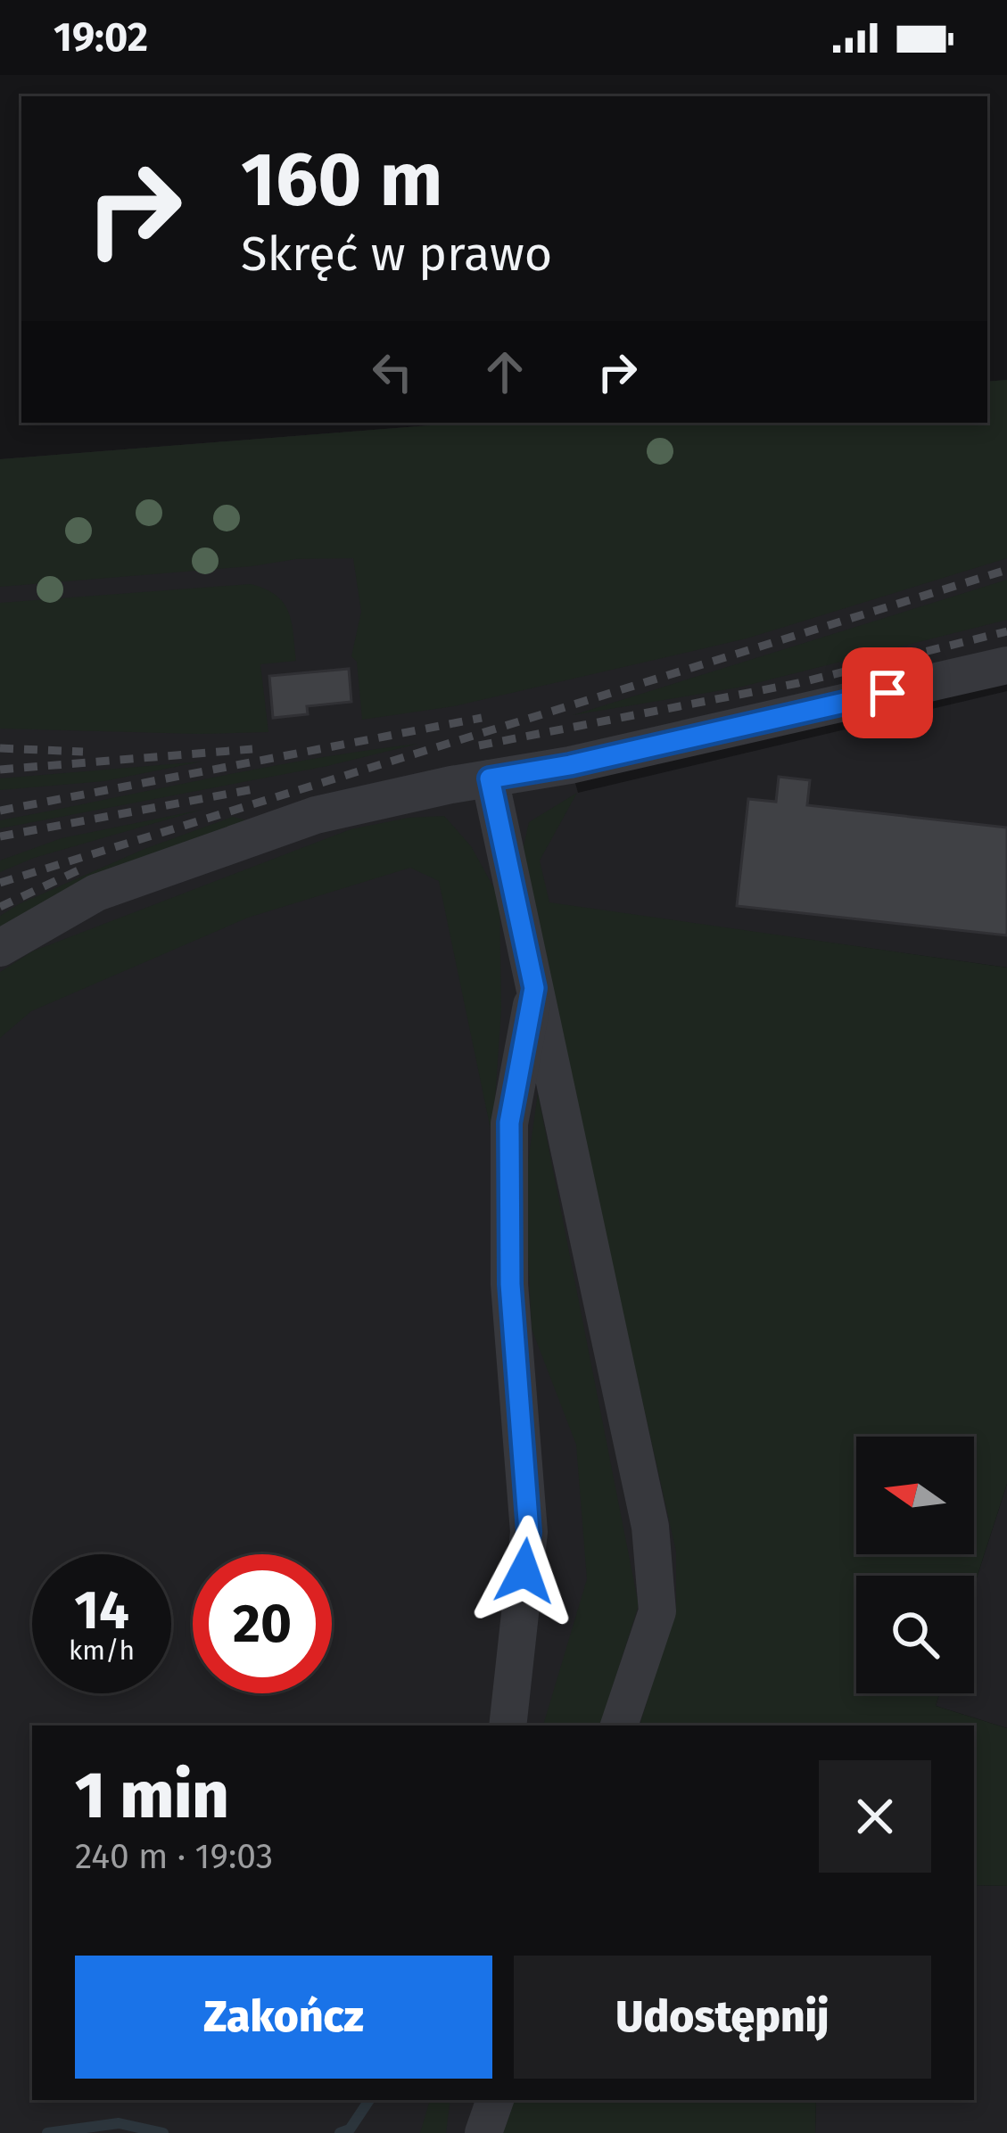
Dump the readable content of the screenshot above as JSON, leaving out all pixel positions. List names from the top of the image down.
{
  "north": "left",
  "page": {
    "status": "19:02",
    "turn": ["160 m", "Skręć w prawo"],
    "speed": "14 km/h",
    "limit": "20",
    "heading": ["1 min", "240 m · 19:03"],
    "buttons": ["Zakończ", "Udostępnij"]
  }
}
